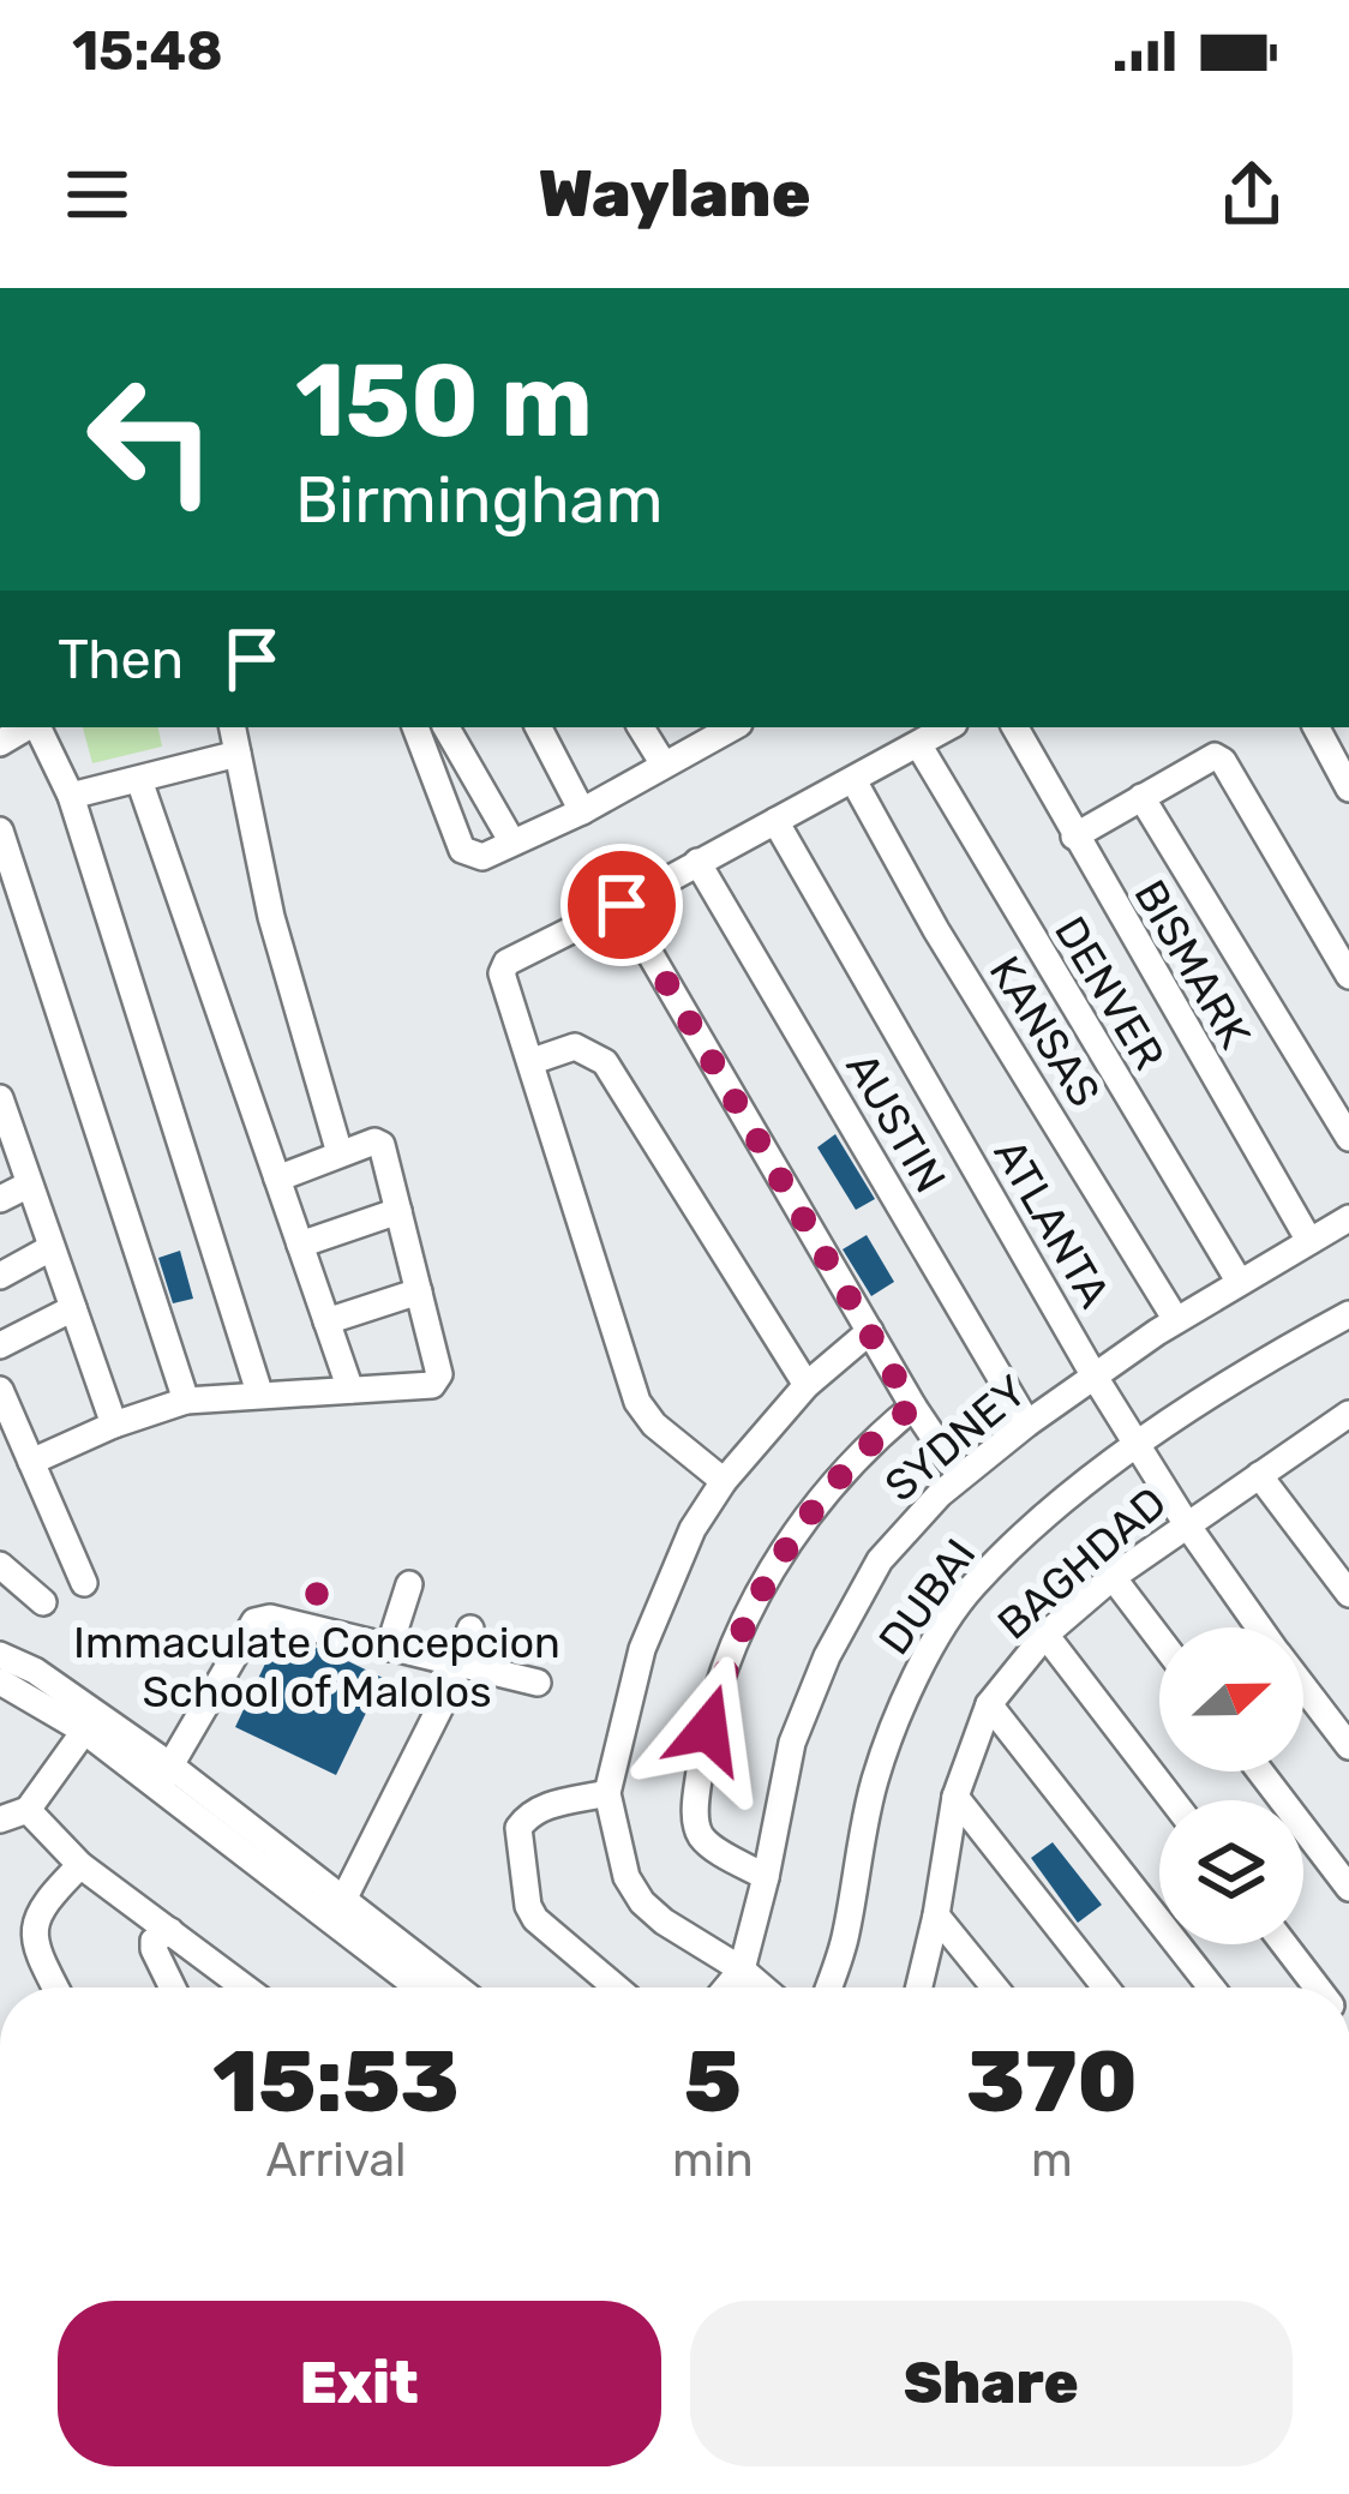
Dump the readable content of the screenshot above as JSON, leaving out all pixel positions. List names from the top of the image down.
{
  "streets": {
    "street": [
      "BISMARK",
      "DENVER",
      "KANSAS",
      "AUSTIN",
      "ATLANTA",
      "SYDNEY",
      "BAGHDAD",
      "DUBAI"
    ]
  },
  "crossings": [
    ["BISMARK", "SYDNEY"],
    ["DENVER", "SYDNEY"],
    ["KANSAS", "SYDNEY"],
    ["AUSTIN", "SYDNEY"],
    ["ATLANTA", "SYDNEY"],
    ["ATLANTA", "BAGHDAD"],
    ["ATLANTA", "DUBAI"]
  ],
  "places": ["Immaculate Concepcion School of Malolos"],
  "north": "right",
  "page": {
    "status": "15:48",
    "header": "Waylane",
    "turn": ["150 m", "Birmingham"],
    "then": "Then",
    "eta": [
      "15:53",
      "Arrival",
      "5",
      "min",
      "370",
      "m"
    ],
    "buttons": ["Exit", "Share"]
  }
}
